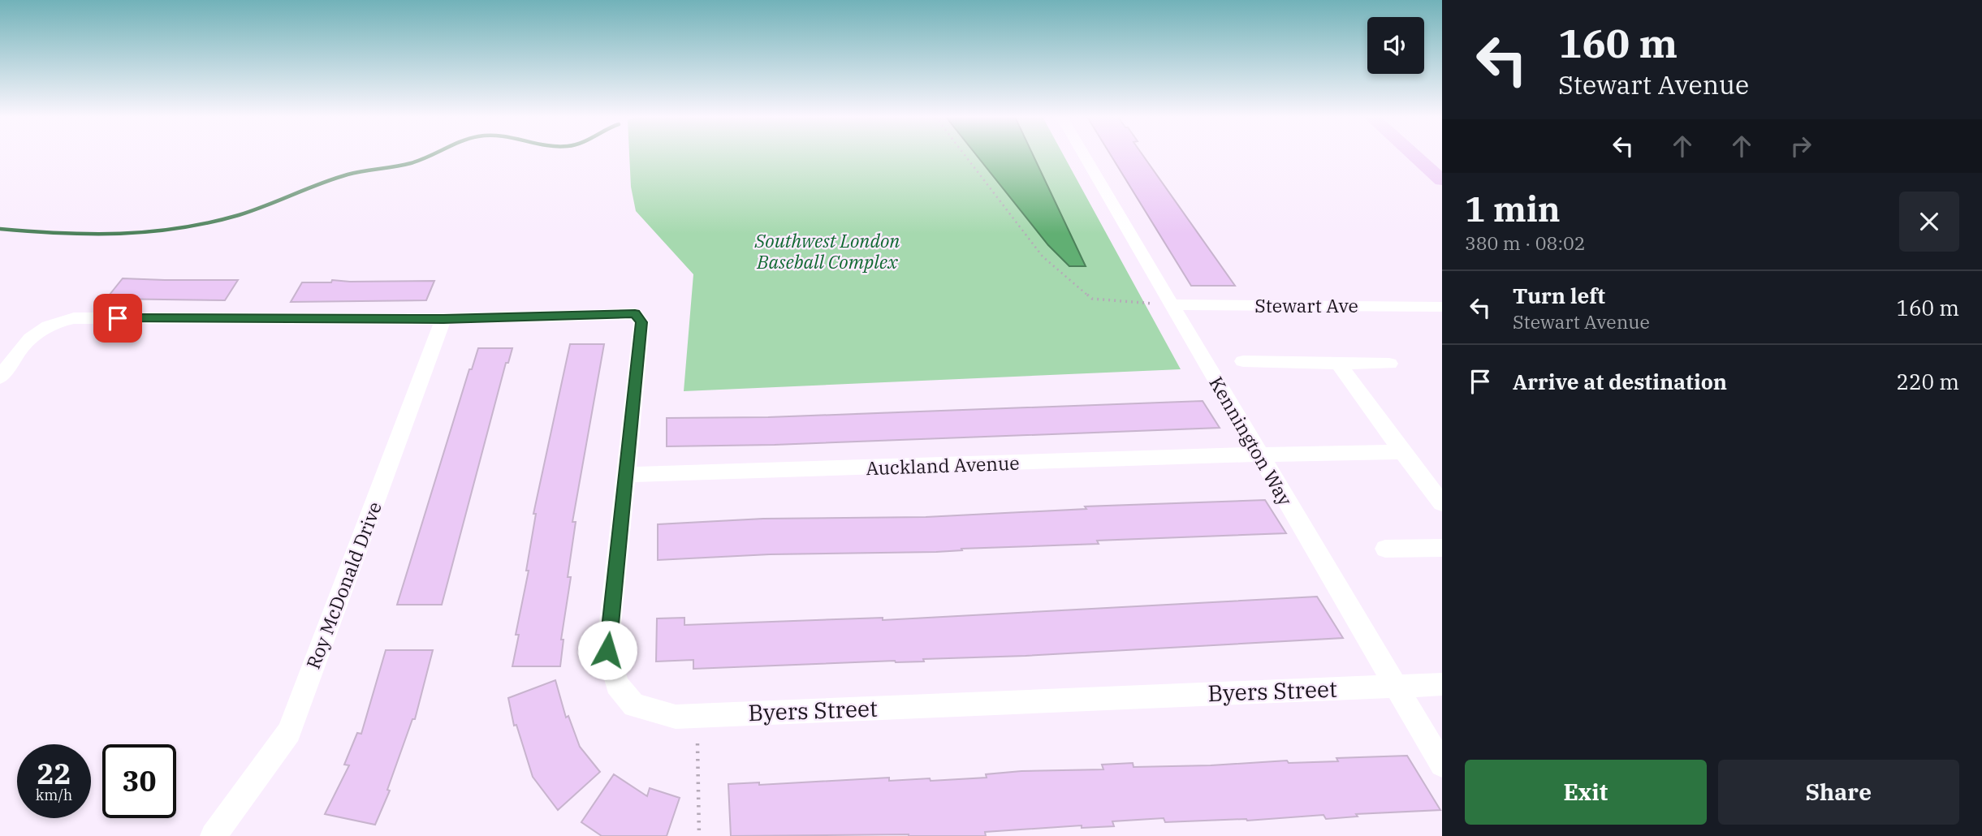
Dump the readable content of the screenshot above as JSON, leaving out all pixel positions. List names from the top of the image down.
{
  "streets": {
    "street": [
      "Stewart Ave",
      "Kennington Way",
      "Auckland Avenue",
      "Roy McDonald Drive",
      "Byers Street"
    ]
  },
  "crossings": [
    ["Stewart Ave", "Kennington Way"],
    ["Kennington Way", "Auckland Avenue"],
    ["Kennington Way", "Byers Street"],
    ["Auckland Avenue", "Byers Street"],
    ["Roy McDonald Drive", "Byers Street"]
  ],
  "parks": ["Southwest London Baseball Complex"],
  "page": {
    "turn": ["160 m", "Stewart Avenue"],
    "heading": ["1 min", "380 m · 08:02"],
    "list": [
      {
        "name": "Turn left",
        "note": "Stewart Avenue",
        "value": "160 m"
      },
      {
        "name": "Arrive at destination",
        "value": "220 m"
      }
    ],
    "speed": "22 km/h",
    "limit": "30",
    "buttons": ["Exit", "Share"]
  }
}
